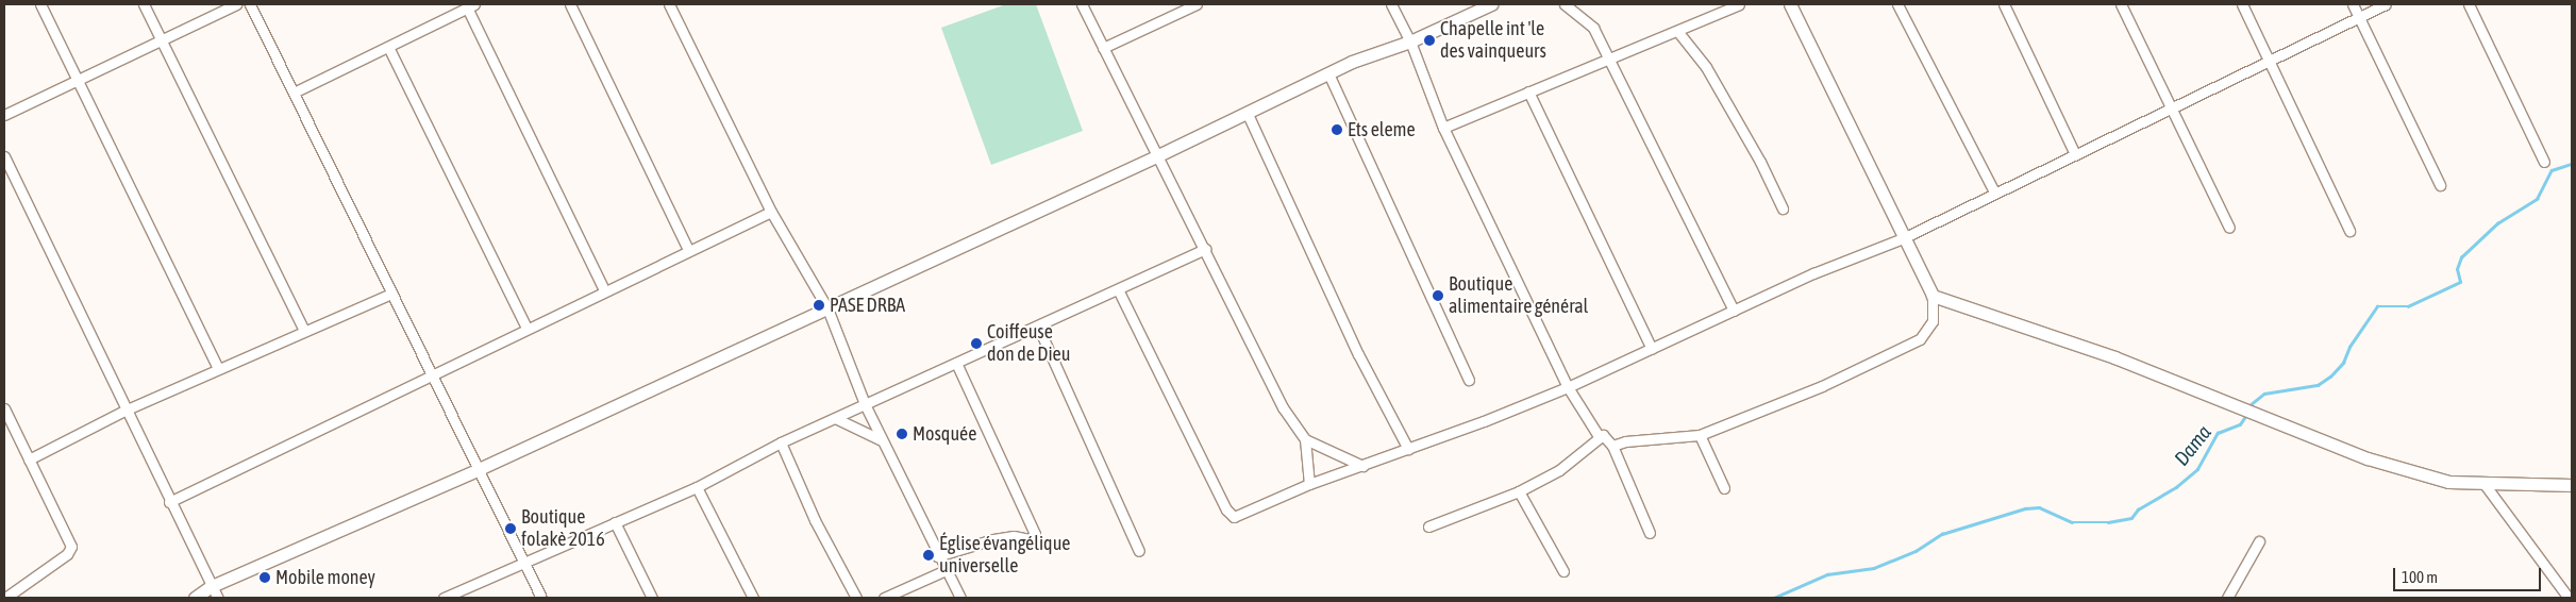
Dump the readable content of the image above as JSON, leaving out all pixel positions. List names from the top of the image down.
{
  "water": ["Dama"],
  "places": [
    "Chapelle int 'le des vainqueurs",
    "Ets eleme",
    "Boutique alimentaire général",
    "PASE DRBA",
    "Coiffeuse don de Dieu",
    "Mosquée",
    "Boutique folakè 2016",
    "Église évangélique universelle",
    "Mobile money"
  ],
  "scale_bar": "100 m"
}
